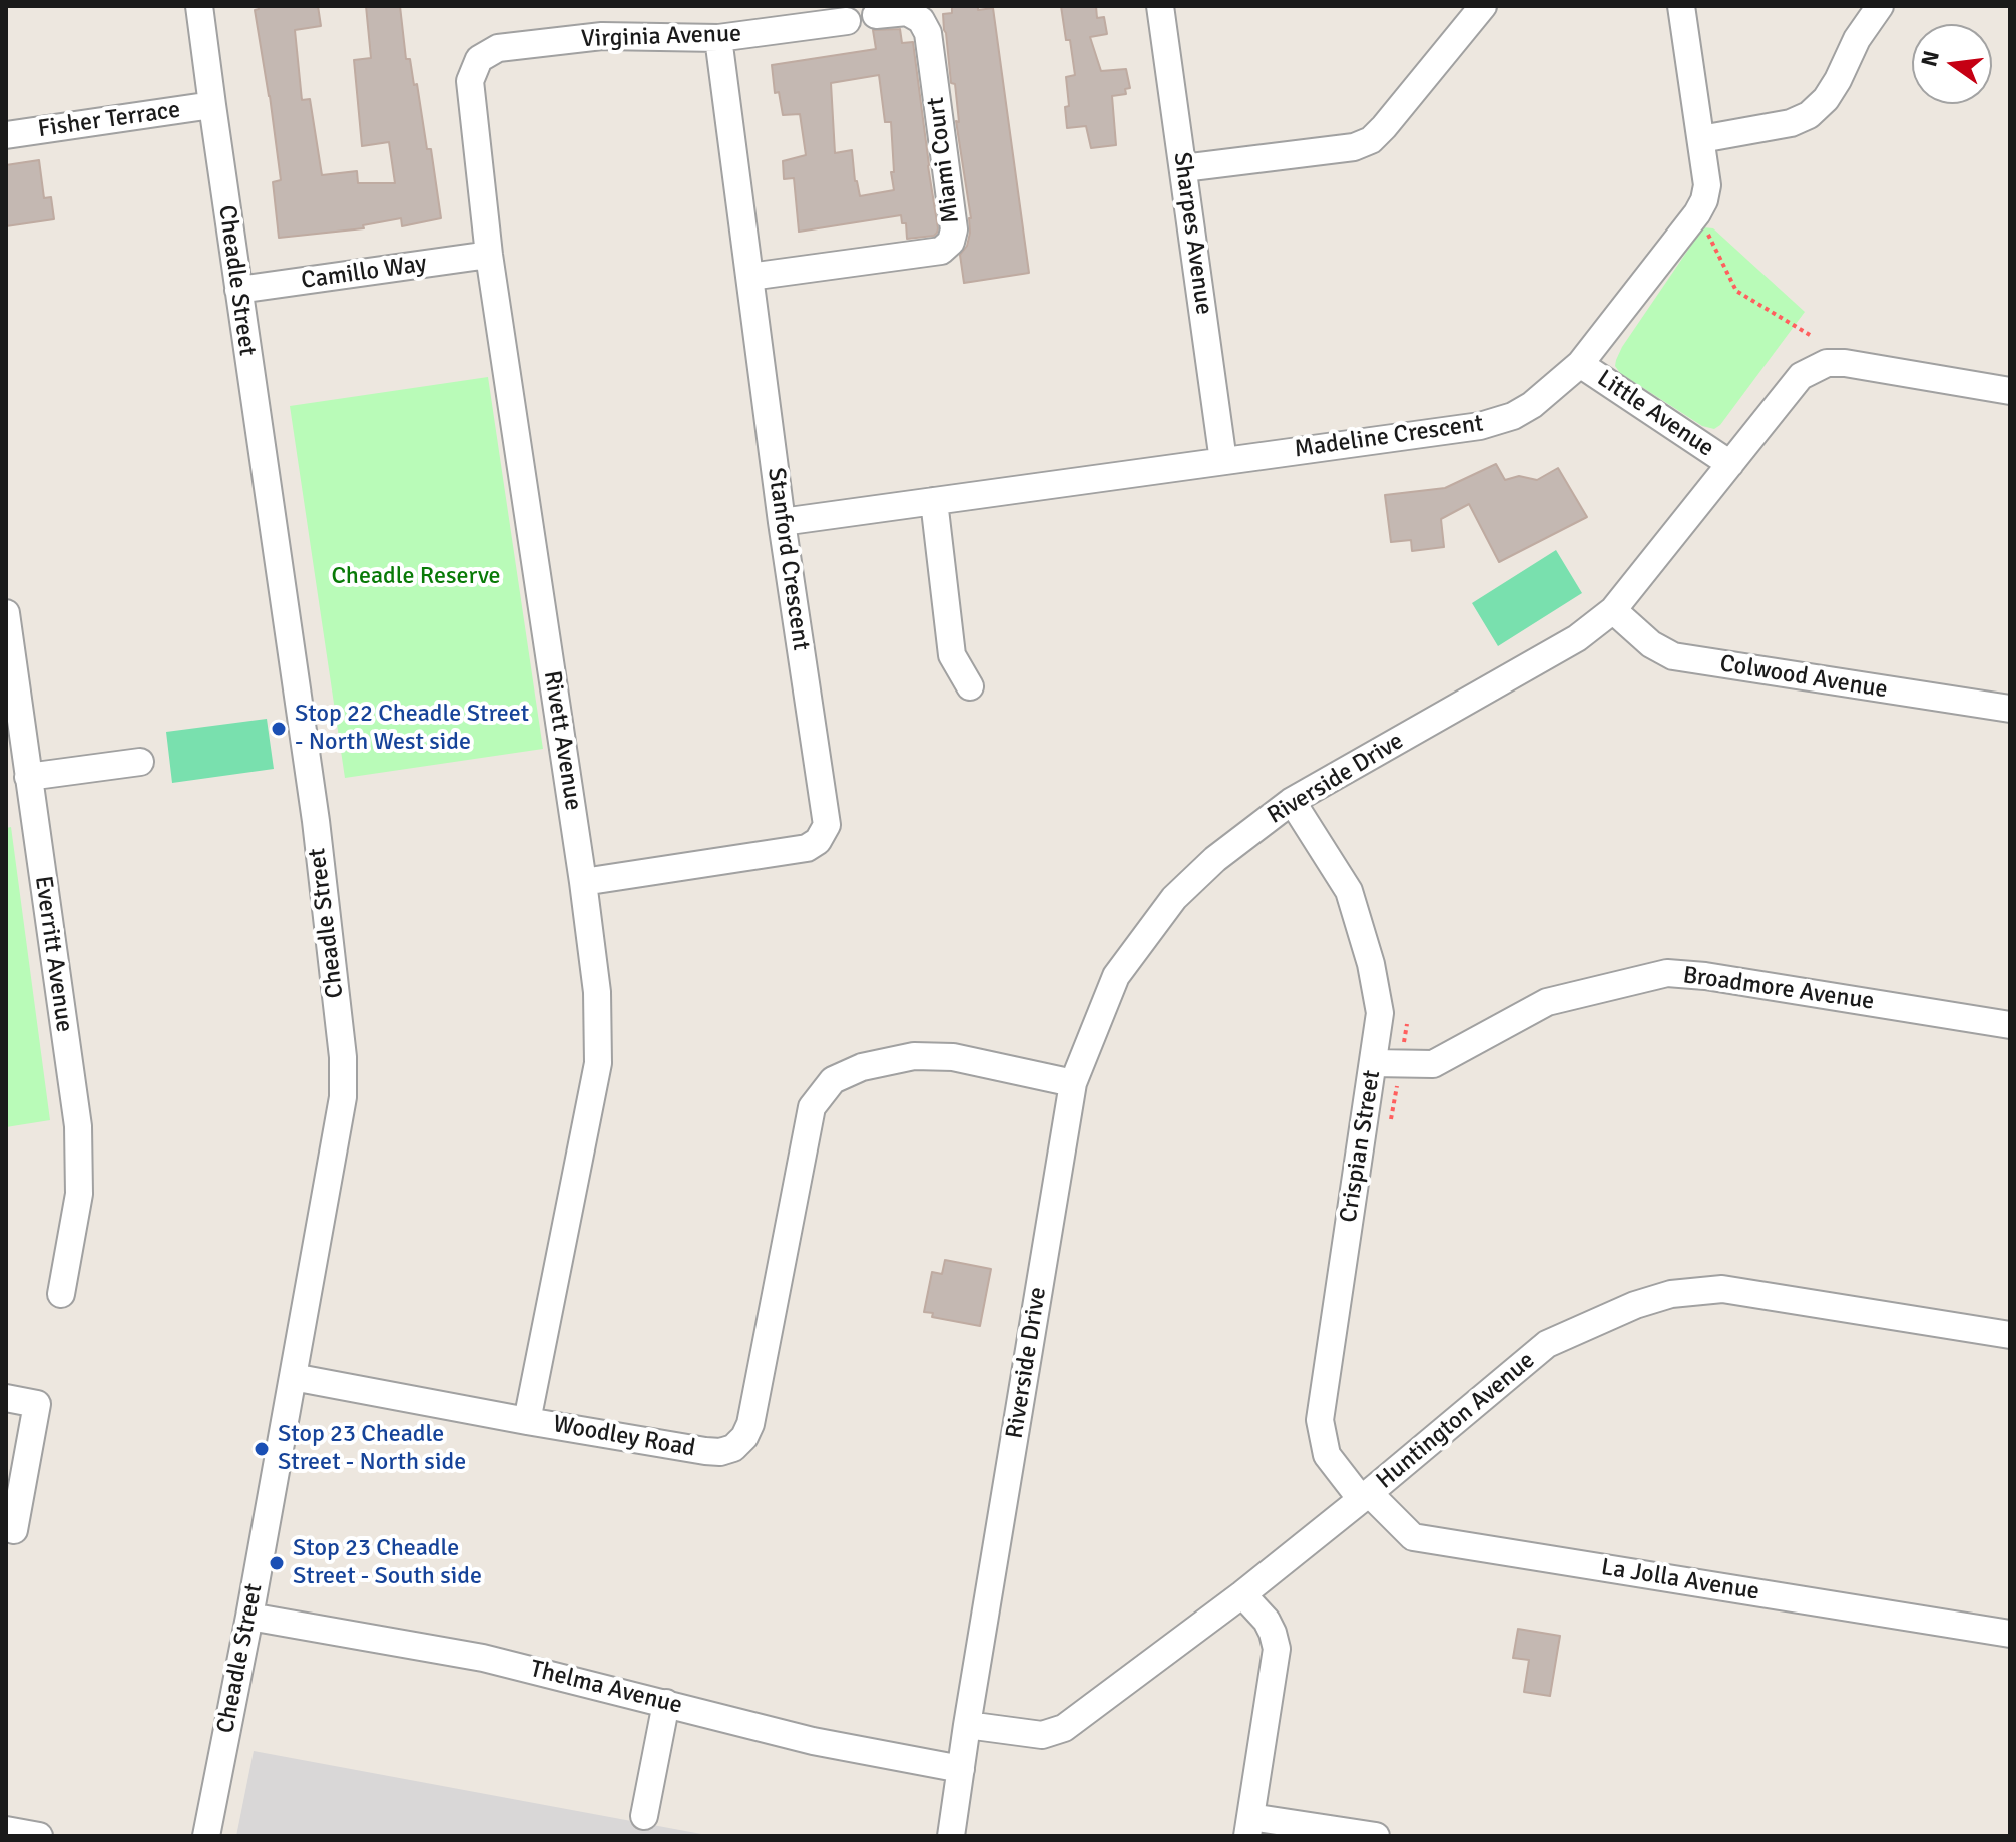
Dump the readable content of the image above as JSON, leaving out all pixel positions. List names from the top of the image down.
{
  "streets": {
    "street": [
      "Virginia Avenue",
      "Fisher Terrace",
      "Miami Court",
      "Sharpes Avenue",
      "Camillo Way",
      "Cheadle Street",
      "Little Avenue",
      "Madeline Crescent",
      "Stanford Crescent",
      "Colwood Avenue",
      "Rivett Avenue",
      "Riverside Drive",
      "Everritt Avenue",
      "Broadmore Avenue",
      "Crispian Street",
      "Huntington Avenue",
      "Woodley Road",
      "La Jolla Avenue",
      "Thelma Avenue"
    ]
  },
  "crossings": [
    ["Virginia Avenue", "Stanford Crescent"],
    ["Virginia Avenue", "Rivett Avenue"],
    ["Fisher Terrace", "Cheadle Street"],
    ["Miami Court", "Stanford Crescent"],
    ["Sharpes Avenue", "Madeline Crescent"],
    ["Camillo Way", "Cheadle Street"],
    ["Camillo Way", "Rivett Avenue"],
    ["Cheadle Street", "Woodley Road"],
    ["Cheadle Street", "Thelma Avenue"],
    ["Little Avenue", "Madeline Crescent"],
    ["Little Avenue", "Riverside Drive"],
    ["Madeline Crescent", "Stanford Crescent"],
    ["Stanford Crescent", "Rivett Avenue"],
    ["Colwood Avenue", "Riverside Drive"],
    ["Rivett Avenue", "Woodley Road"],
    ["Riverside Drive", "Crispian Street"],
    ["Riverside Drive", "Huntington Avenue"],
    ["Riverside Drive", "Woodley Road"],
    ["Riverside Drive", "Thelma Avenue"],
    ["Broadmore Avenue", "Crispian Street"],
    ["Crispian Street", "Huntington Avenue"],
    ["Crispian Street", "La Jolla Avenue"],
    ["Huntington Avenue", "La Jolla Avenue"]
  ],
  "parks": ["Cheadle Reserve"],
  "places": ["Stop 22 Cheadle Street - North West side", "Stop 23 Cheadle Street - North side", "Stop 23 Cheadle Street - South side"],
  "north": "left"
}
